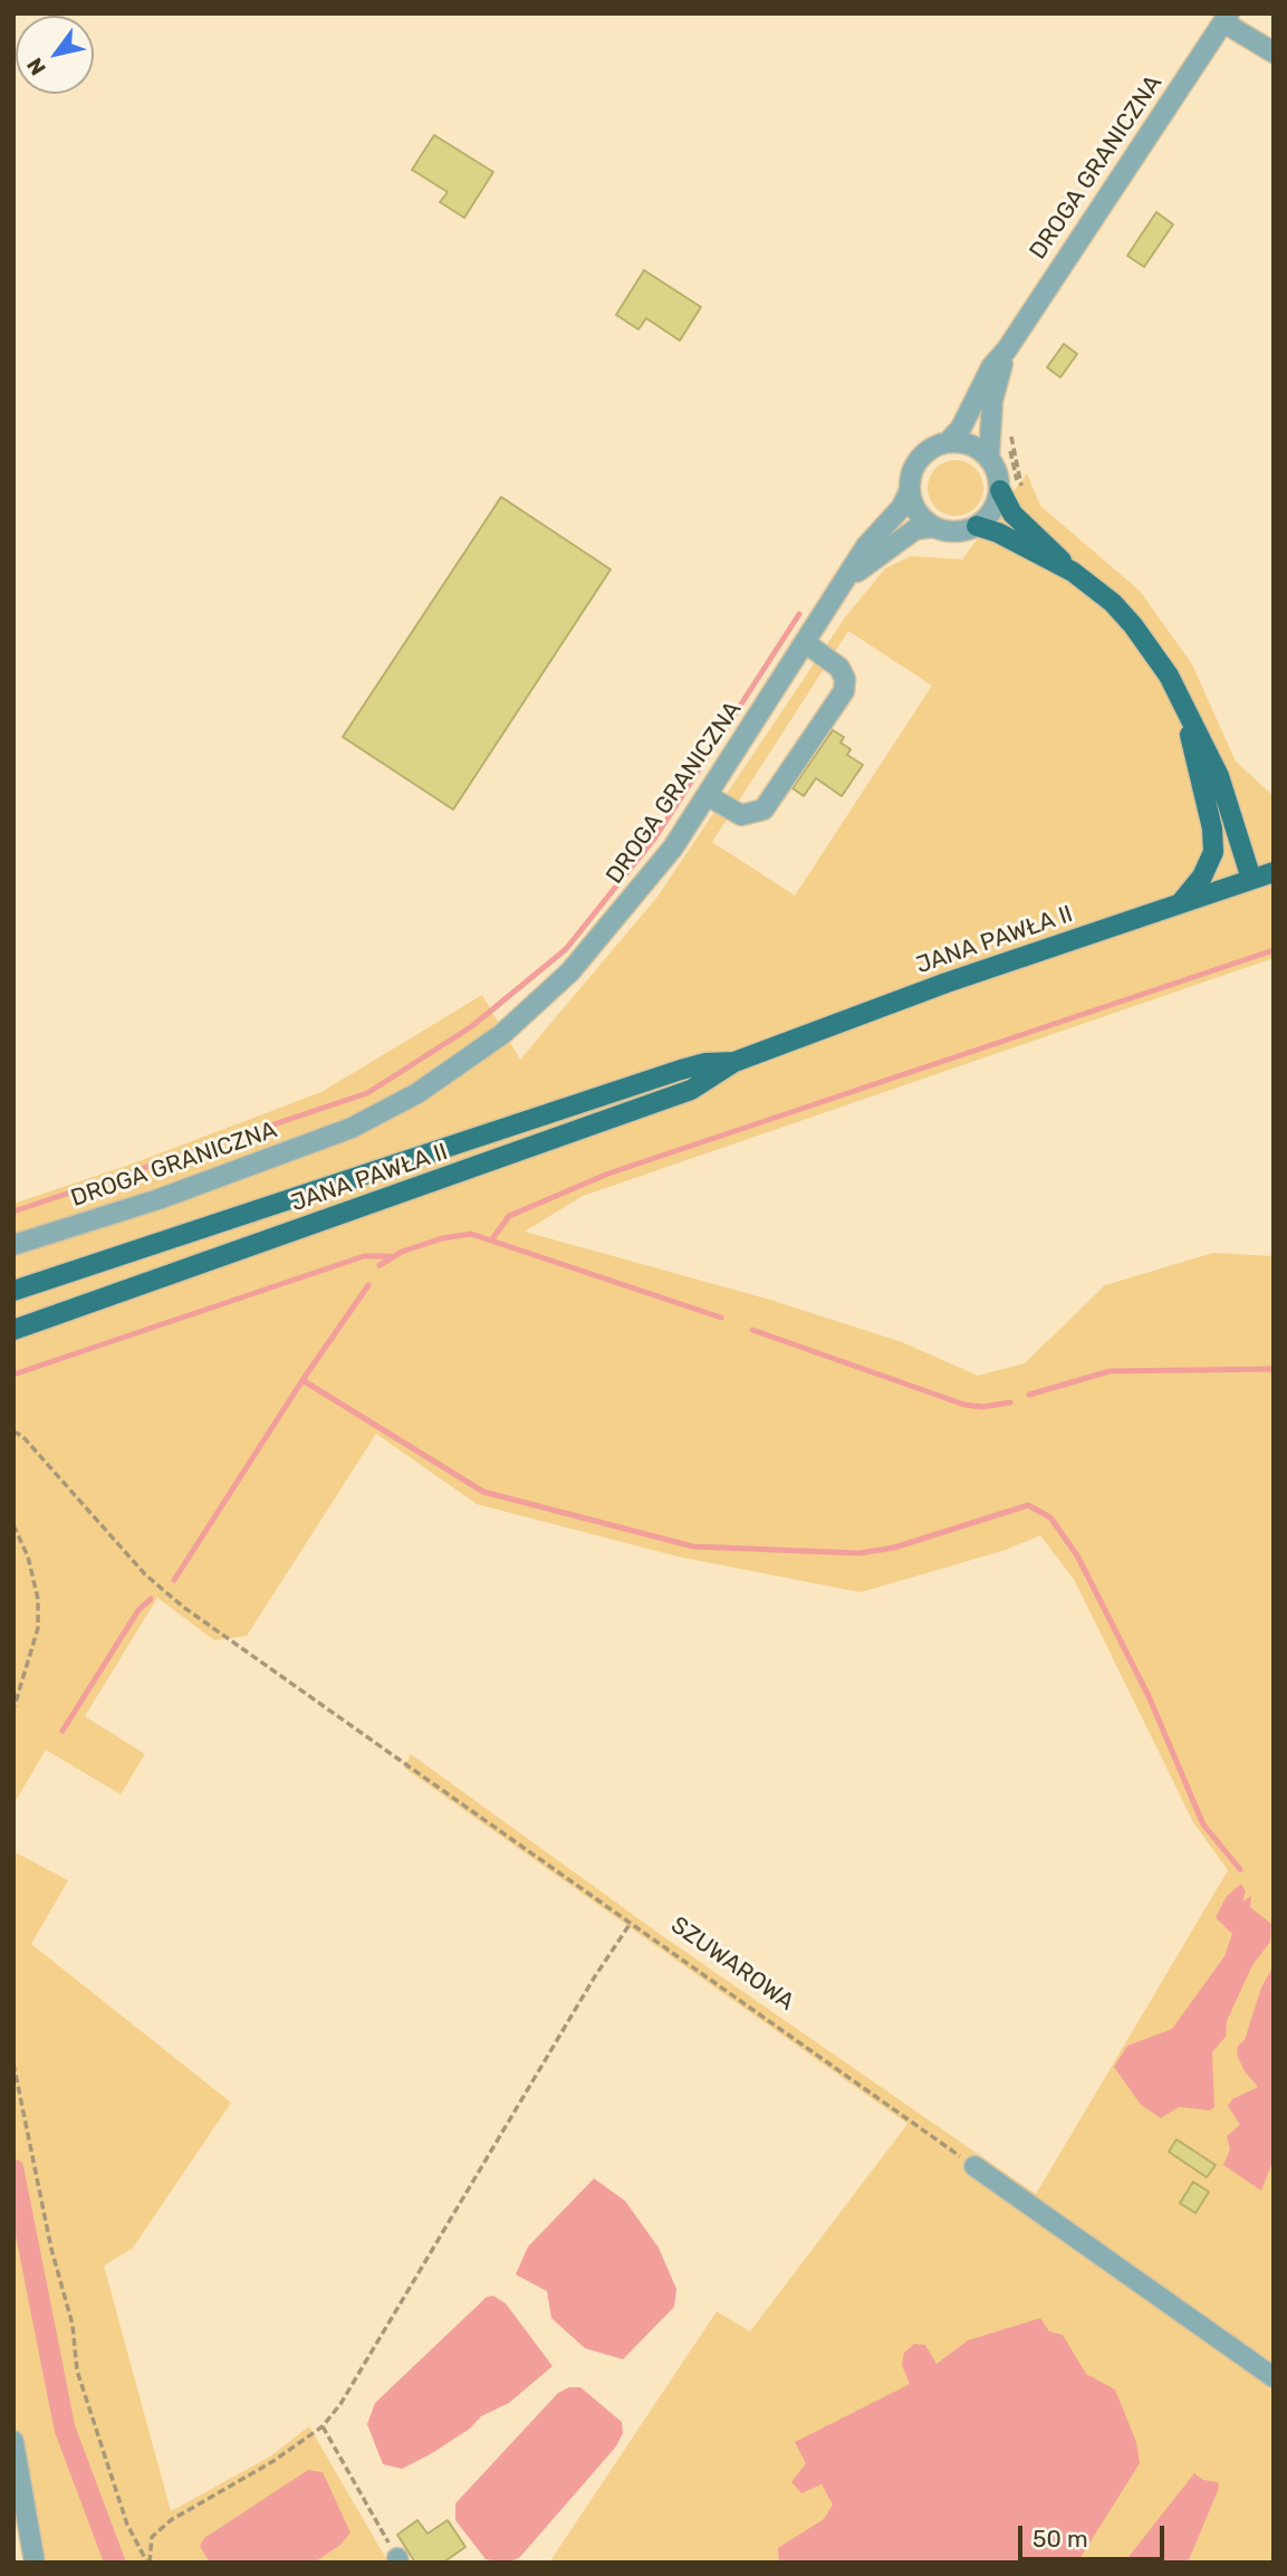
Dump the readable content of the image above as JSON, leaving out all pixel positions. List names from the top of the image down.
{
  "streets": {
    "main road": ["JANA PAWŁA II"],
    "street": ["DROGA GRANICZNA"],
    "path": ["SZUWAROWA"]
  },
  "scale_bar": "50 m",
  "north": "bottom left"
}
